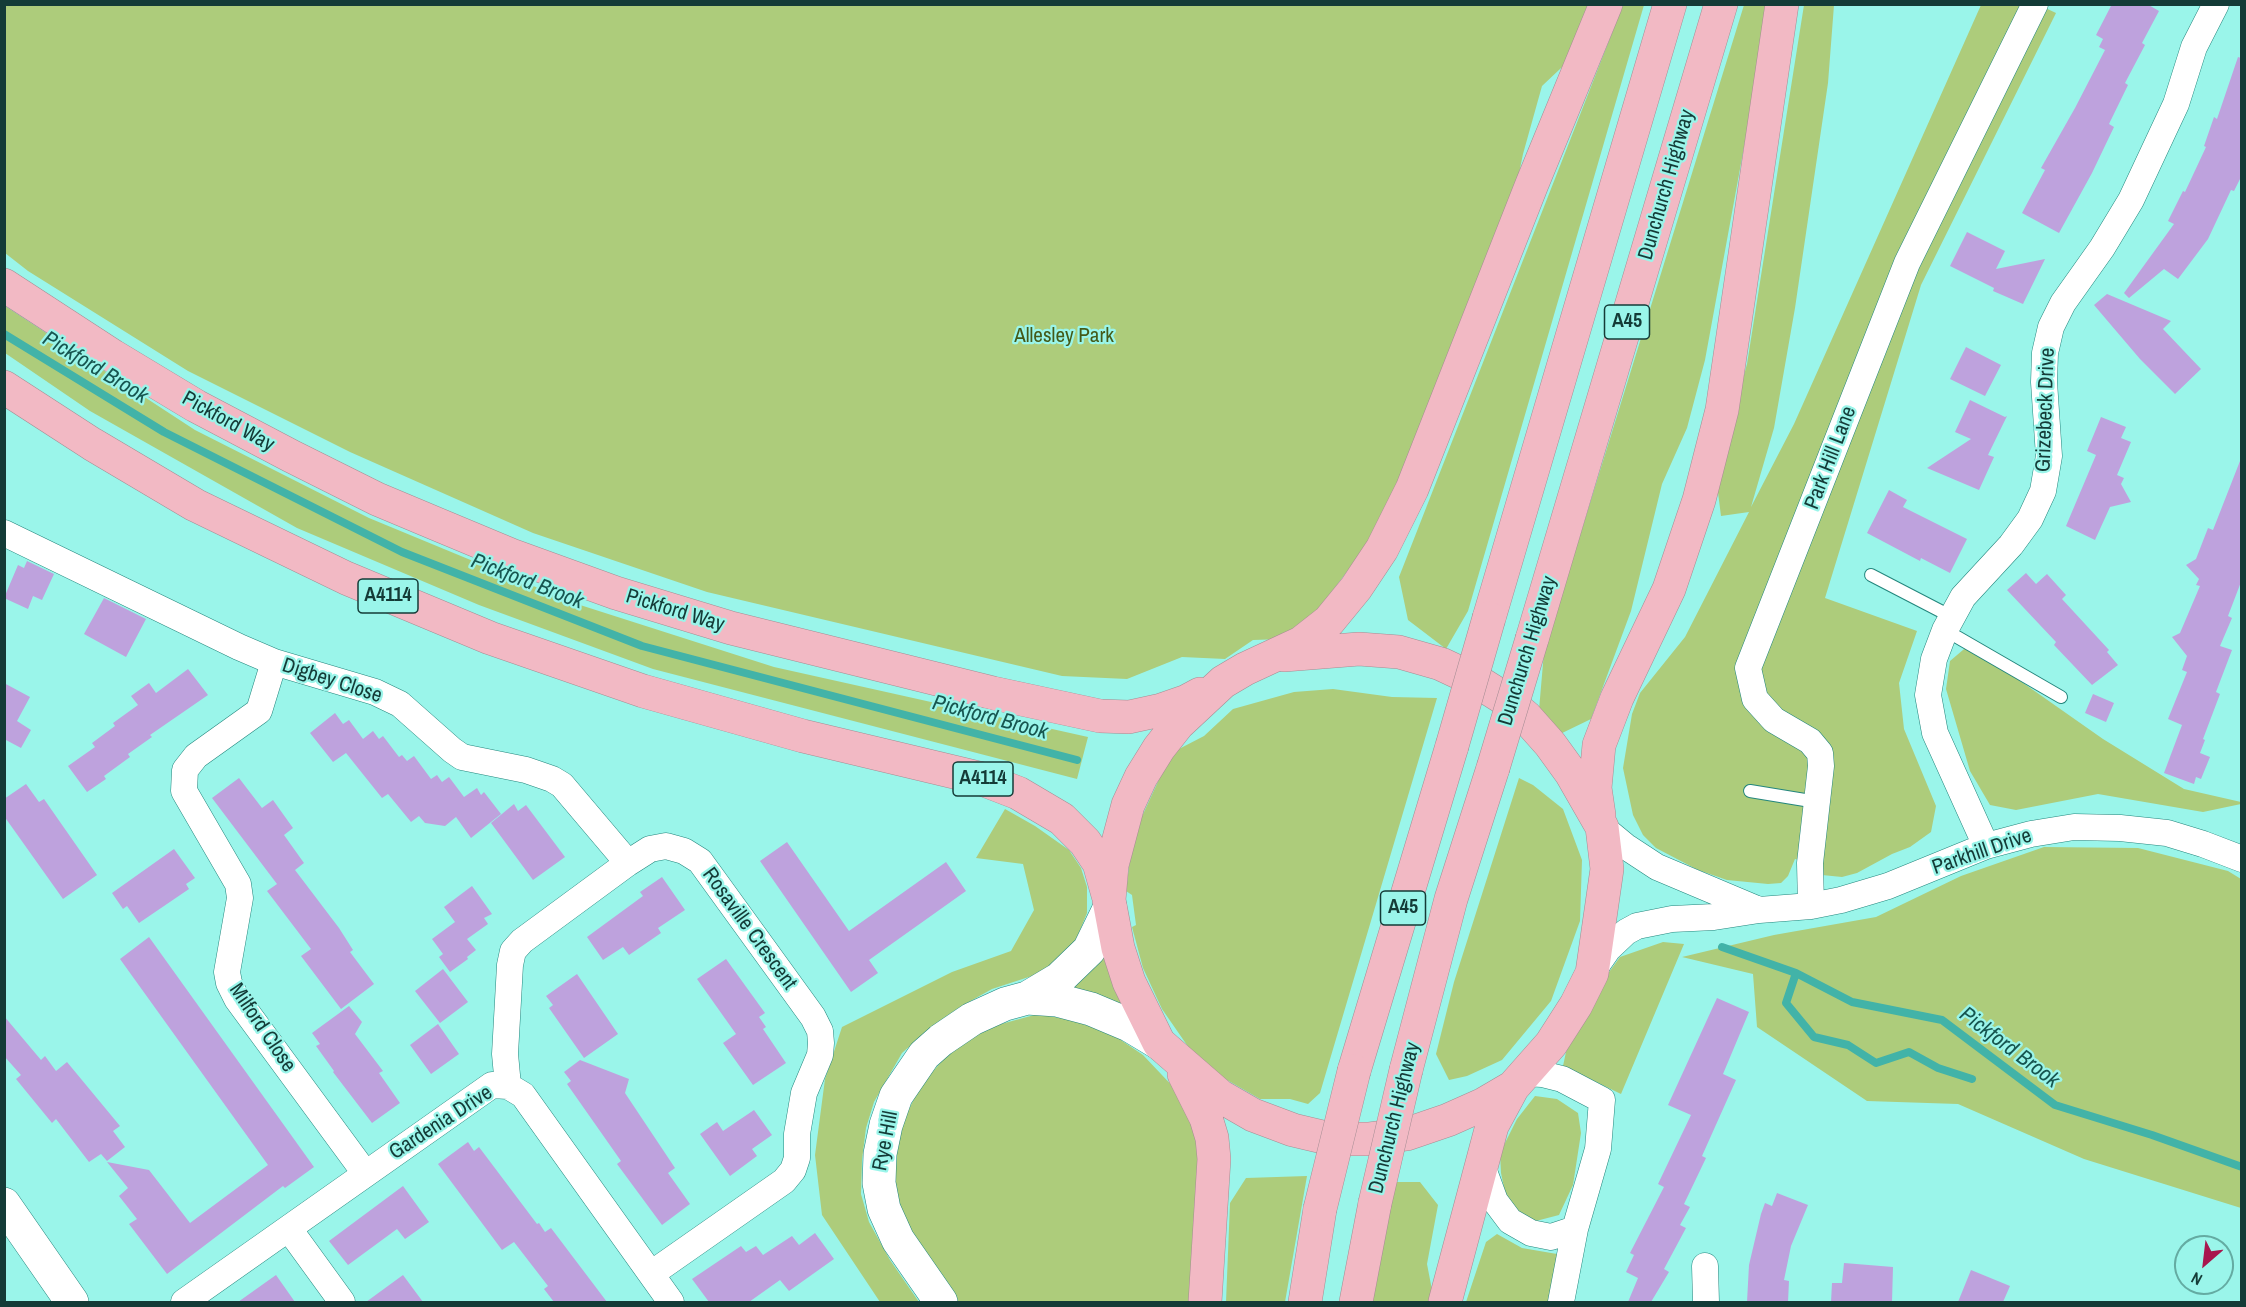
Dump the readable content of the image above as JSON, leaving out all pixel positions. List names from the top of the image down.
{
  "streets": {
    "highway": [
      "Dunchurch Highway",
      "A45",
      "Pickford Way",
      "A4114"
    ],
    "street": [
      "Grizebeck Drive",
      "Park Hill Lane",
      "Digbey Close",
      "Parkhill Drive",
      "Rosaville Crescent",
      "Milford Close",
      "Gardenia Drive",
      "Rye Hill"
    ]
  },
  "crossings": [
    ["Grizebeck Drive", "Parkhill Drive"],
    ["Park Hill Lane", "Parkhill Drive"],
    ["A4114", "Rye Hill"],
    ["Digbey Close", "Rosaville Crescent"],
    ["Digbey Close", "Milford Close"],
    ["Rosaville Crescent", "Gardenia Drive"],
    ["Milford Close", "Gardenia Drive"]
  ],
  "water": ["Pickford Brook"],
  "parks": ["Allesley Park"],
  "north": "bottom left"
}
